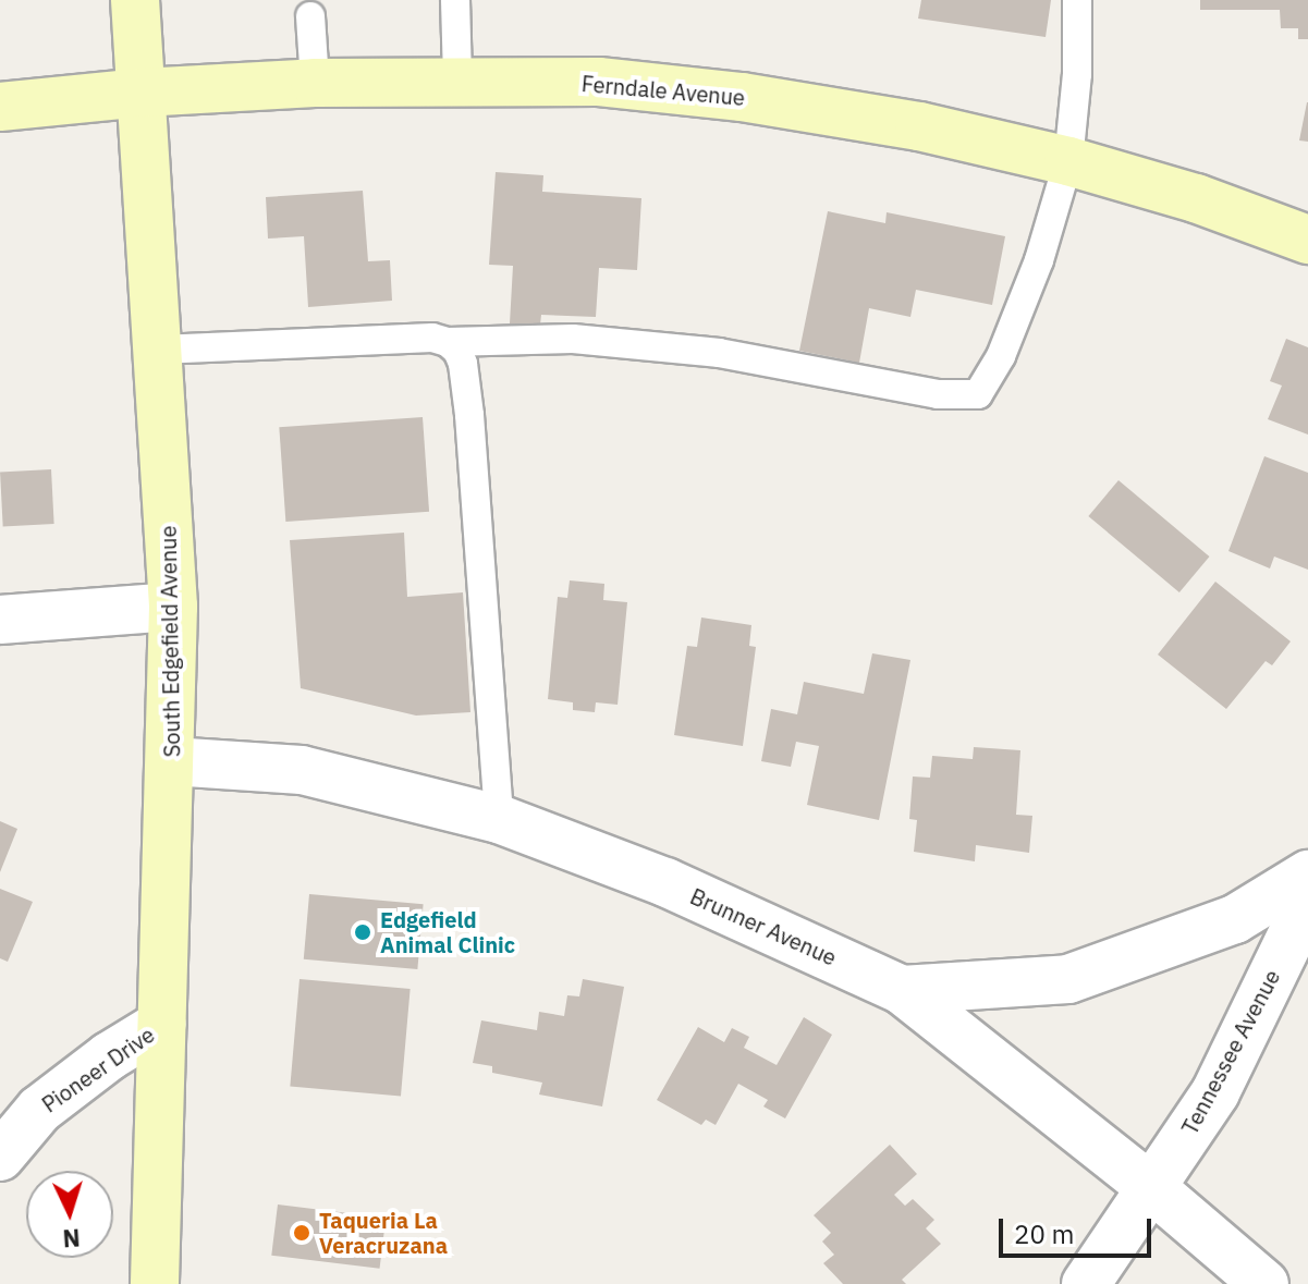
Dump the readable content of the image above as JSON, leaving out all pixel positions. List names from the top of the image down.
{
  "streets": {
    "street": [
      "Ferndale Avenue",
      "South Edgefield Avenue",
      "Brunner Avenue",
      "Tennessee Avenue",
      "Pioneer Drive"
    ]
  },
  "crossings": [
    ["Ferndale Avenue", "South Edgefield Avenue"],
    ["South Edgefield Avenue", "Brunner Avenue"],
    ["South Edgefield Avenue", "Pioneer Drive"],
    ["Brunner Avenue", "Tennessee Avenue"]
  ],
  "places": ["Edgefield Animal Clinic", "Taqueria La Veracruzana"],
  "scale_bar": "20 m",
  "north": "bottom"
}
